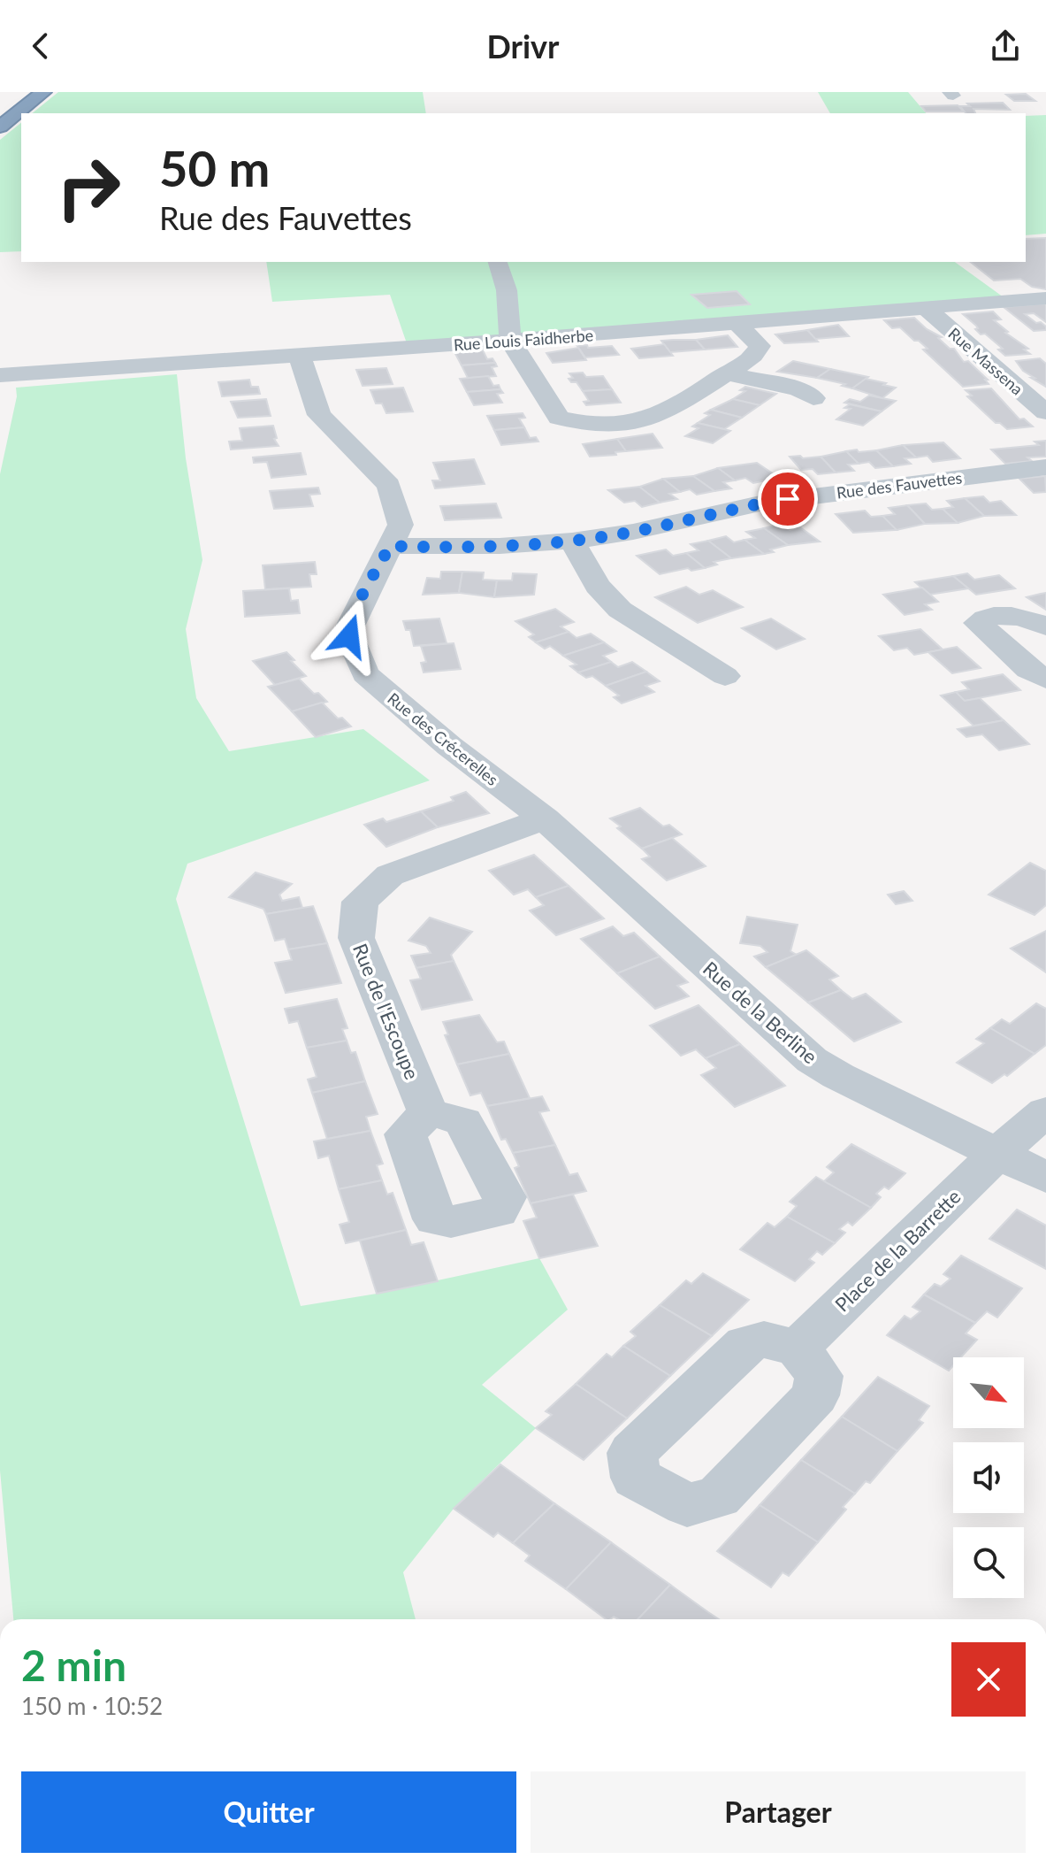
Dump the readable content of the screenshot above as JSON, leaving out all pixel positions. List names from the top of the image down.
{
  "streets": {
    "street": [
      "Rue Louis Faidherbe",
      "Rue Massena",
      "Rue des Fauvettes",
      "Rue des Crécerelles",
      "Rue de l'Escoupe",
      "Rue de la Berline",
      "Place de la Barrette"
    ]
  },
  "crossings": [
    ["Rue Louis Faidherbe", "Rue Massena"],
    ["Rue Louis Faidherbe", "Rue des Crécerelles"],
    ["Rue des Fauvettes", "Rue des Crécerelles"],
    ["Rue des Crécerelles", "Rue de l'Escoupe"],
    ["Rue des Crécerelles", "Rue de la Berline"],
    ["Rue de l'Escoupe", "Rue de la Berline"],
    ["Rue de la Berline", "Place de la Barrette"]
  ],
  "north": "bottom right",
  "page": {
    "header": "Drivr",
    "turn": ["50 m", "Rue des Fauvettes"],
    "heading": ["2 min", "150 m · 10:52"],
    "buttons": ["Quitter", "Partager"]
  }
}
